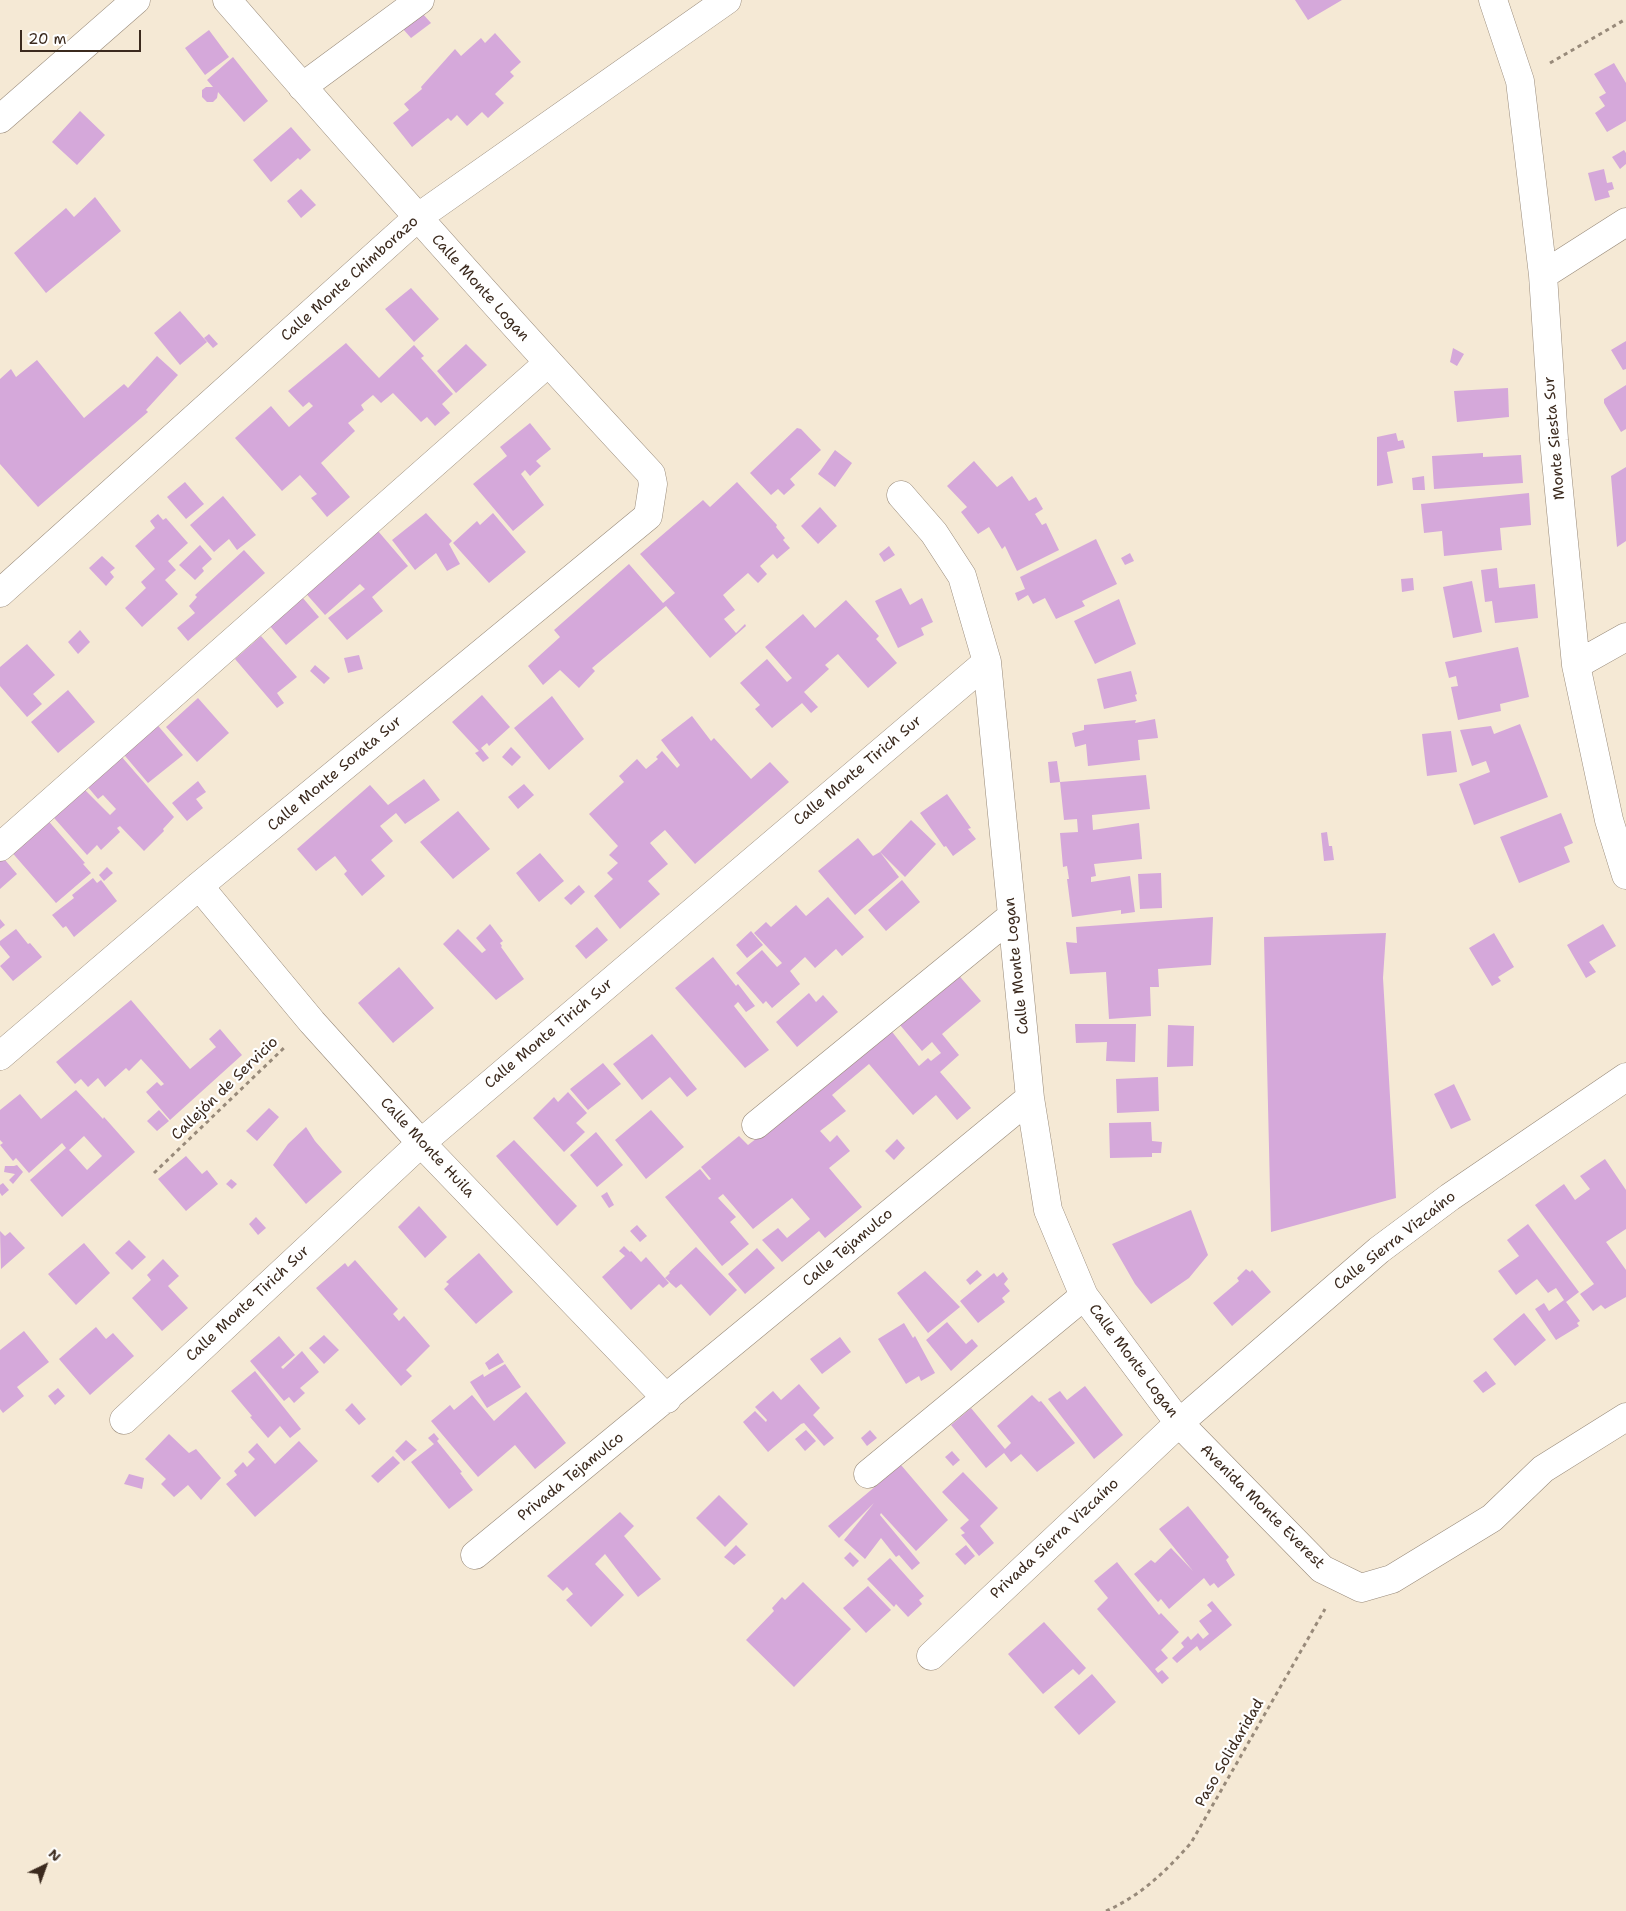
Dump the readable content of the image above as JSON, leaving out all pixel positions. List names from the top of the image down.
{
  "streets": {
    "street": [
      "Calle Monte Chimborazo",
      "Calle Monte Logan",
      "Monte Siesta Sur",
      "Calle Monte Tirich Sur",
      "Calle Monte Sorata Sur",
      "Calle Monte Huila",
      "Calle Sierra Vizcaíno",
      "Calle Tejamulco",
      "Privada Tejamulco",
      "Avenida Monte Everest",
      "Privada Sierra Vizcaíno"
    ],
    "path": ["Callejón de Servicio", "Paso Solidaridad"]
  },
  "crossings": [
    ["Calle Monte Chimborazo", "Calle Monte Logan"],
    ["Calle Monte Logan", "Calle Monte Tirich Sur"],
    ["Calle Monte Logan", "Calle Monte Sorata Sur"],
    ["Calle Monte Logan", "Calle Sierra Vizcaíno"],
    ["Calle Monte Logan", "Calle Tejamulco"],
    ["Calle Monte Logan", "Avenida Monte Everest"],
    ["Calle Monte Logan", "Privada Sierra Vizcaíno"],
    ["Calle Monte Tirich Sur", "Calle Monte Huila"],
    ["Calle Monte Sorata Sur", "Calle Monte Huila"],
    ["Callejón de Servicio", "Calle Monte Huila"],
    ["Calle Monte Huila", "Calle Tejamulco"],
    ["Calle Monte Huila", "Privada Tejamulco"],
    ["Calle Sierra Vizcaíno", "Avenida Monte Everest"],
    ["Calle Sierra Vizcaíno", "Privada Sierra Vizcaíno"],
    ["Calle Tejamulco", "Privada Tejamulco"],
    ["Avenida Monte Everest", "Privada Sierra Vizcaíno"],
    ["Avenida Monte Everest", "Paso Solidaridad"]
  ],
  "scale_bar": "20 m",
  "north": "top right"
}
